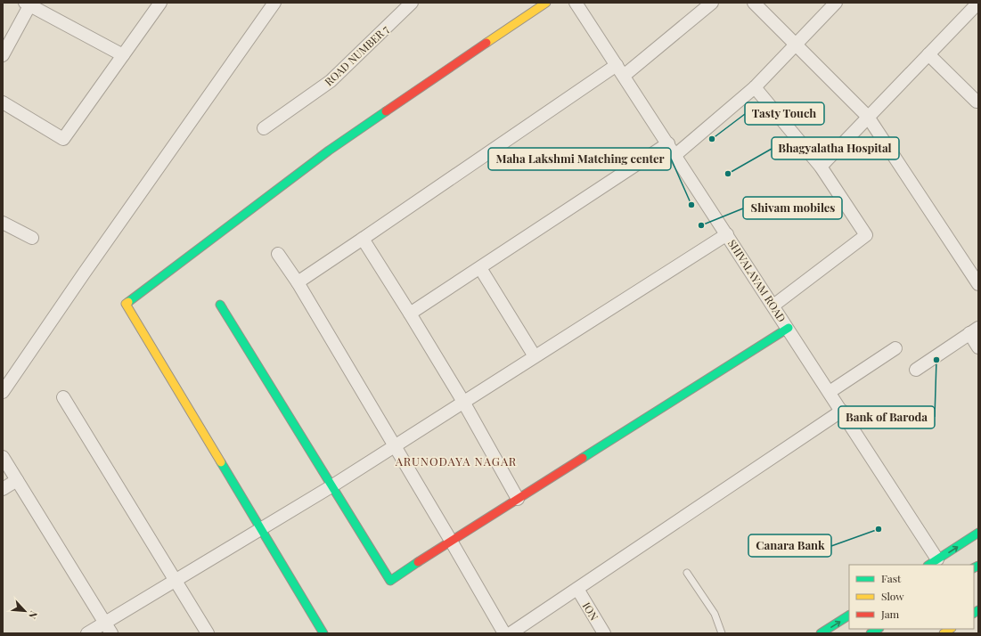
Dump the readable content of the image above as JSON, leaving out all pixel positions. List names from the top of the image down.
{
  "streets": {
    "street": ["ROAD NUMBER 7", "SHIVALAYAM ROAD", "ION"]
  },
  "districts": ["ARUNODAYA NAGAR"],
  "places": [
    "Tasty Touch",
    "Bhagyalatha Hospital",
    "Maha Lakshmi Matching center",
    "Shivam mobiles",
    "Bank of Baroda",
    "Canara Bank"
  ],
  "legend": ["Fast", "Slow", "Jam"],
  "north": "bottom right"
}
